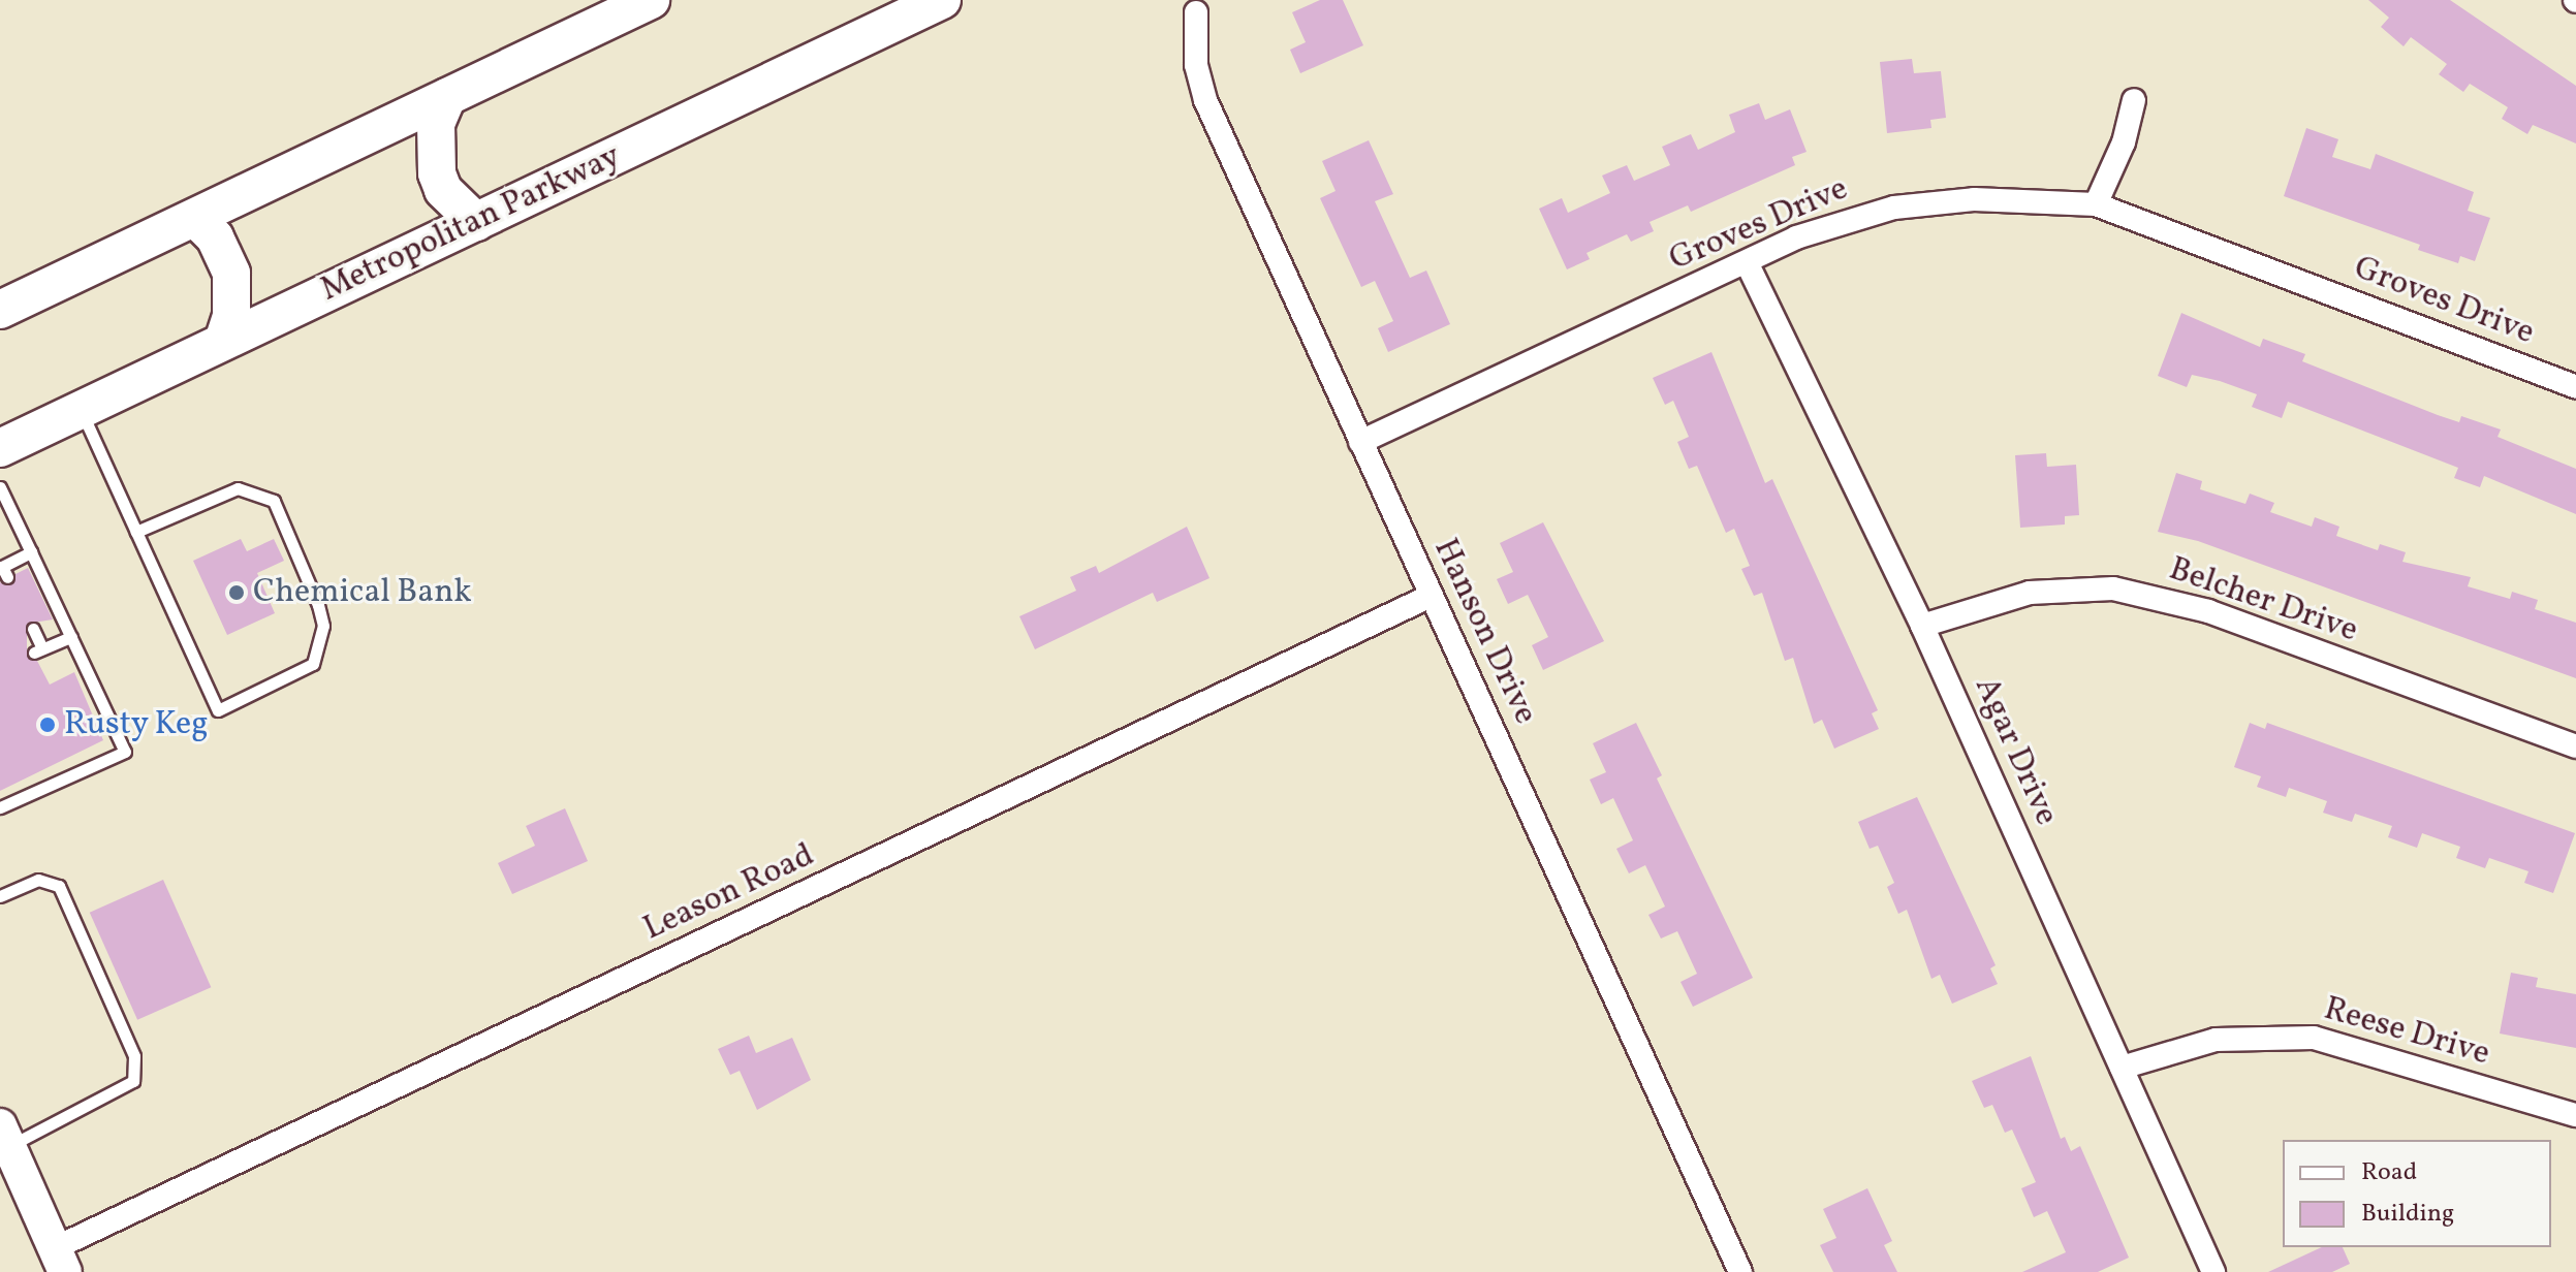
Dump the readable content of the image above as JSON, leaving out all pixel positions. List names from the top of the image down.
{
  "streets": {
    "main road": ["Metropolitan Parkway"],
    "street": [
      "Groves Drive",
      "Belcher Drive",
      "Hanson Drive",
      "Agar Drive",
      "Leason Road",
      "Reese Drive"
    ]
  },
  "crossings": [
    ["Groves Drive", "Hanson Drive"],
    ["Groves Drive", "Agar Drive"],
    ["Belcher Drive", "Agar Drive"],
    ["Hanson Drive", "Leason Road"],
    ["Agar Drive", "Reese Drive"]
  ],
  "places": ["Chemical Bank", "Rusty Keg"],
  "legend": ["Road", "Building"]
}
